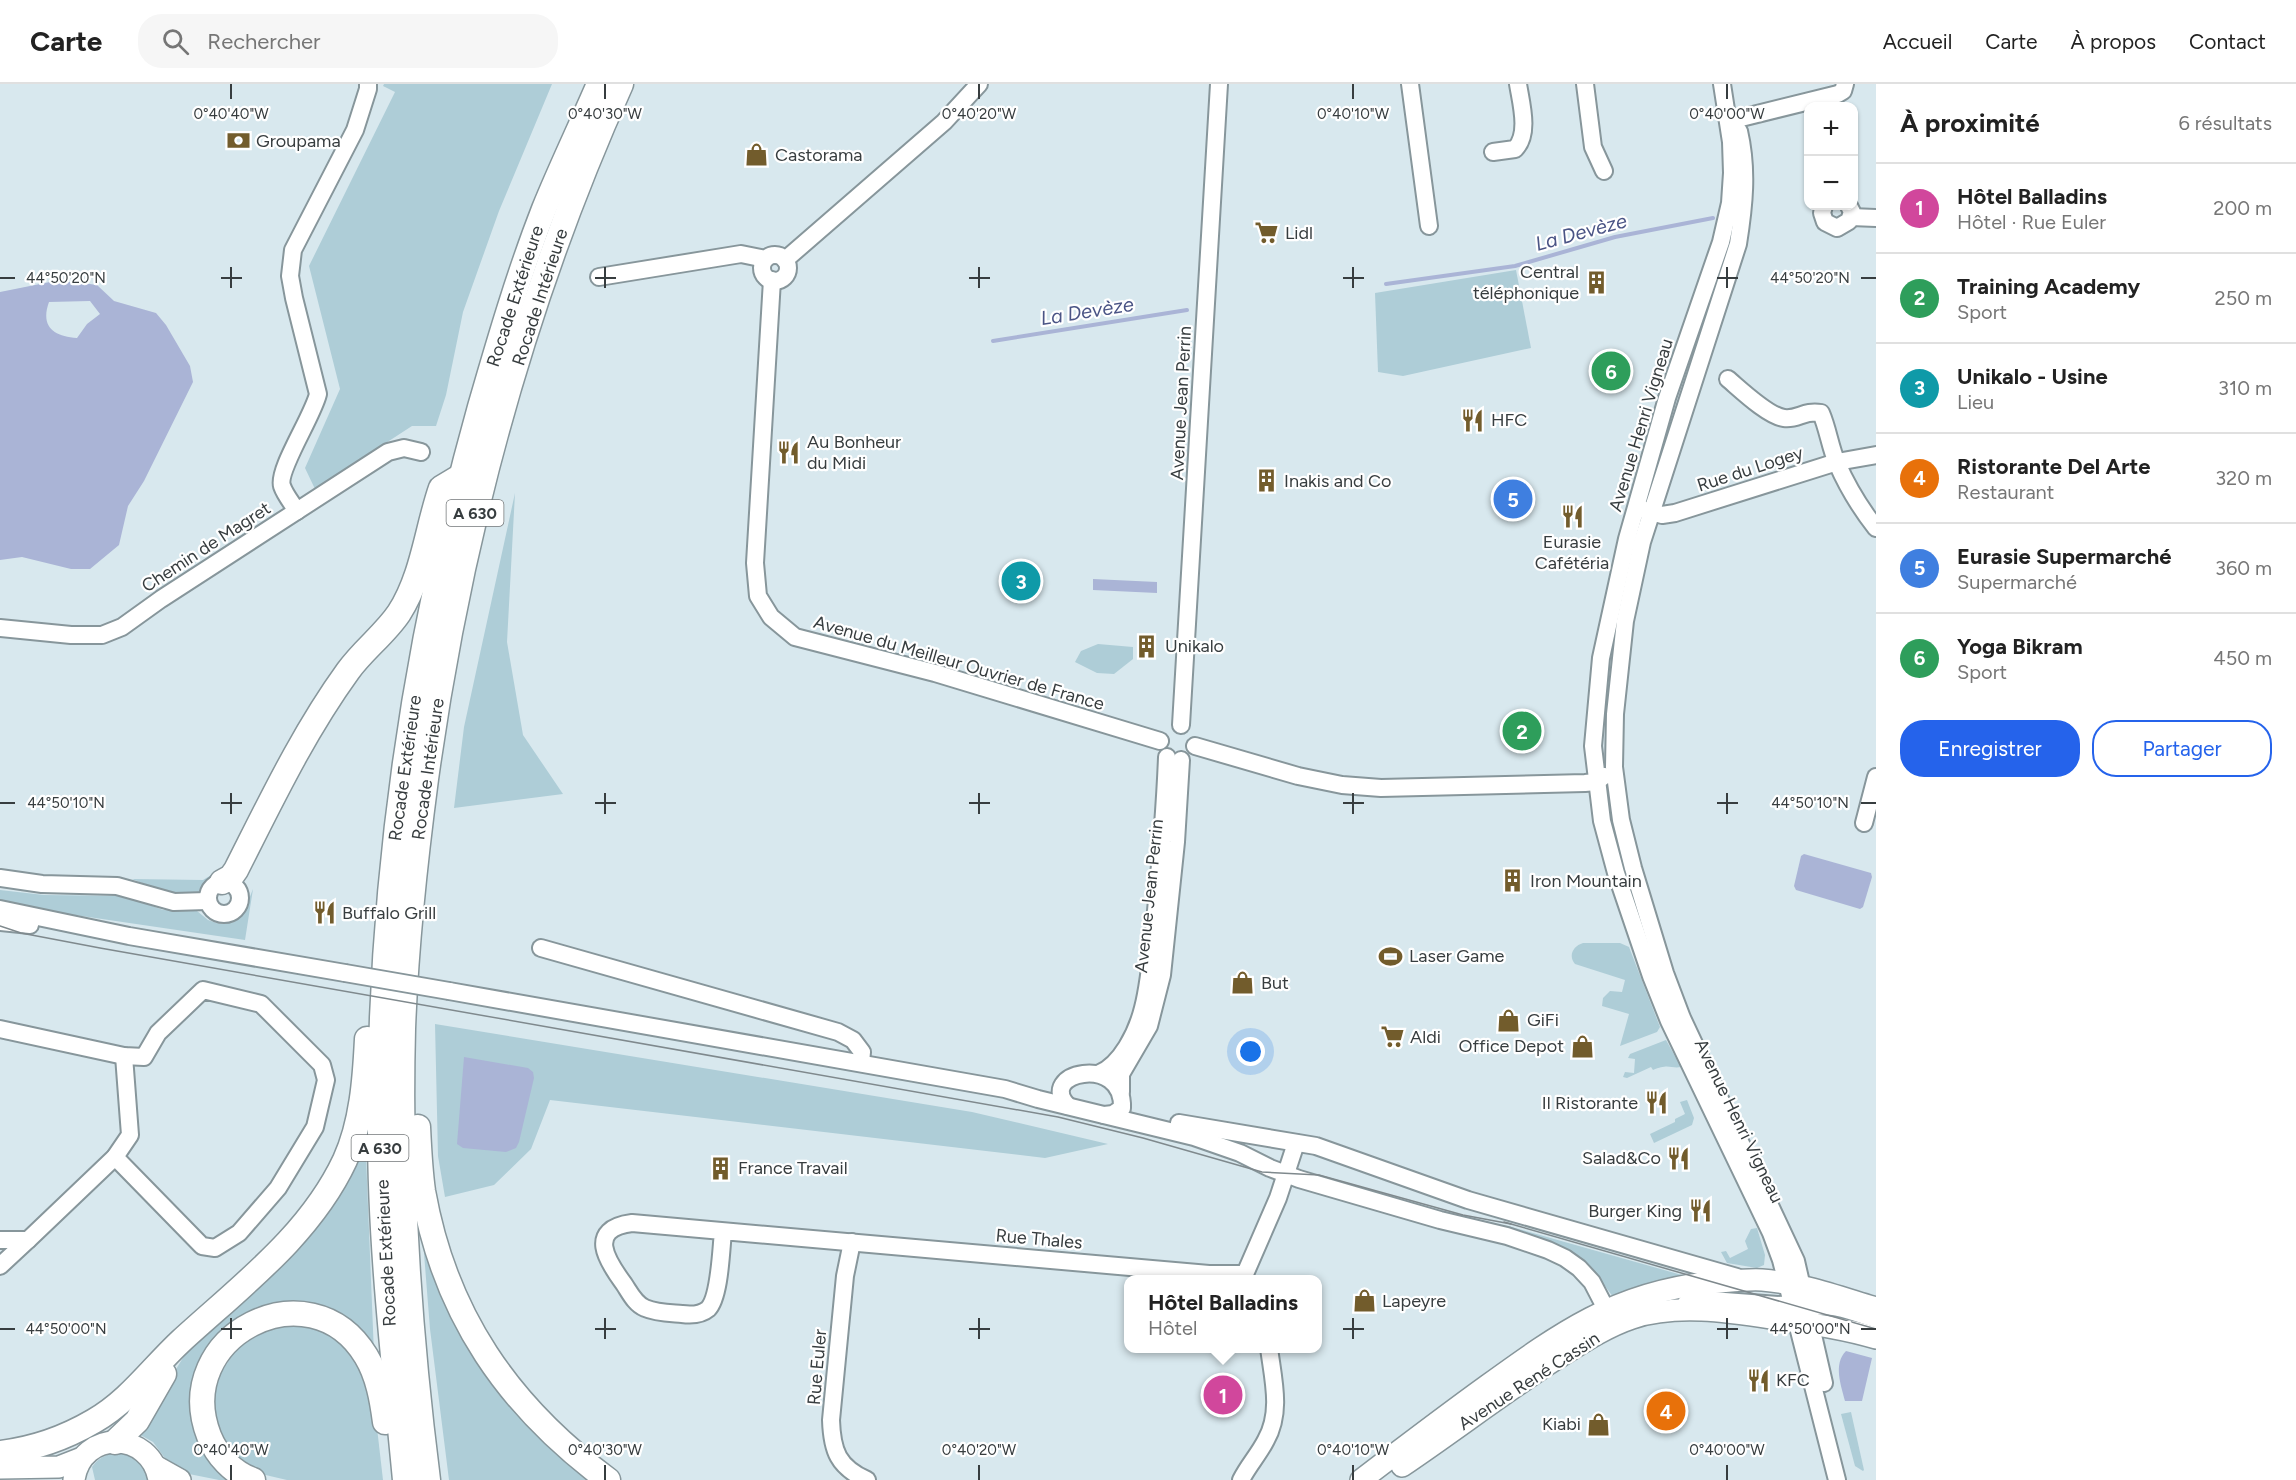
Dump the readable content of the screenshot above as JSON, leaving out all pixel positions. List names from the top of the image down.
{
  "streets": {
    "highway": ["Rocade Extérieure", "Rocade Intérieure", "A 630"],
    "main road": ["Avenue René Cassin"],
    "street": [
      "Avenue Jean Perrin",
      "Avenue Henri Vigneau",
      "Rue du Logey",
      "Chemin de Magret",
      "Avenue du Meilleur Ouvrier de France",
      "Rue Thales",
      "Rue Euler"
    ]
  },
  "crossings": [
    ["Avenue Jean Perrin", "Avenue du Meilleur Ouvrier de France"],
    ["Avenue Henri Vigneau", "Rue du Logey"],
    ["Avenue Henri Vigneau", "Avenue René Cassin"],
    ["Rue Thales", "Rue Euler"]
  ],
  "water": ["La Devèze"],
  "places": {
    "bank": ["Groupama"],
    "shop": [
      "Castorama",
      "But",
      "GiFi",
      "Office Depot",
      "Lapeyre",
      "Kiabi"
    ],
    "supermarket": ["Lidl", "Aldi"],
    "building": [
      "Central téléphonique",
      "Inakis and Co",
      "Unikalo",
      "Iron Mountain",
      "France Travail"
    ],
    "restaurant": [
      "HFC",
      "Au Bonheur du Midi",
      "Eurasie Cafétéria",
      "Buffalo Grill",
      "Il Ristorante",
      "Salad&Co",
      "Burger King",
      "KFC"
    ],
    "sports": ["Laser Game"]
  },
  "page": {
    "header": "Carte",
    "search": "Rechercher",
    "nav": [
      "Accueil",
      "Carte",
      "À propos",
      "Contact"
    ],
    "heading": ["À proximité", "6 résultats"],
    "map_buttons": ["+", "−"],
    "list": [
      {
        "mark": "1",
        "name": "Hôtel Balladins",
        "note": "Hôtel · Rue Euler",
        "value": "200 m"
      },
      {
        "mark": "2",
        "name": "Training Academy",
        "note": "Sport",
        "value": "250 m"
      },
      {
        "mark": "3",
        "name": "Unikalo - Usine",
        "note": "Lieu",
        "value": "310 m"
      },
      {
        "mark": "4",
        "name": "Ristorante Del Arte",
        "note": "Restaurant",
        "value": "320 m"
      },
      {
        "mark": "5",
        "name": "Eurasie Supermarché",
        "note": "Supermarché",
        "value": "360 m"
      },
      {
        "mark": "6",
        "name": "Yoga Bikram",
        "note": "Sport",
        "value": "450 m"
      }
    ],
    "pins": [
      "6",
      "5",
      "3",
      "2",
      "1",
      "4"
    ],
    "buttons": ["Enregistrer", "Partager"],
    "popup": ["Hôtel Balladins", "Hôtel"]
  },
  "coordinates": [
    "0°40'40\"W",
    "0°40'30\"W",
    "0°40'20\"W",
    "0°40'10\"W",
    "0°40'00\"W",
    "44°50'20\"N",
    "44°50'10\"N",
    "44°50'00\"N"
  ]
}
